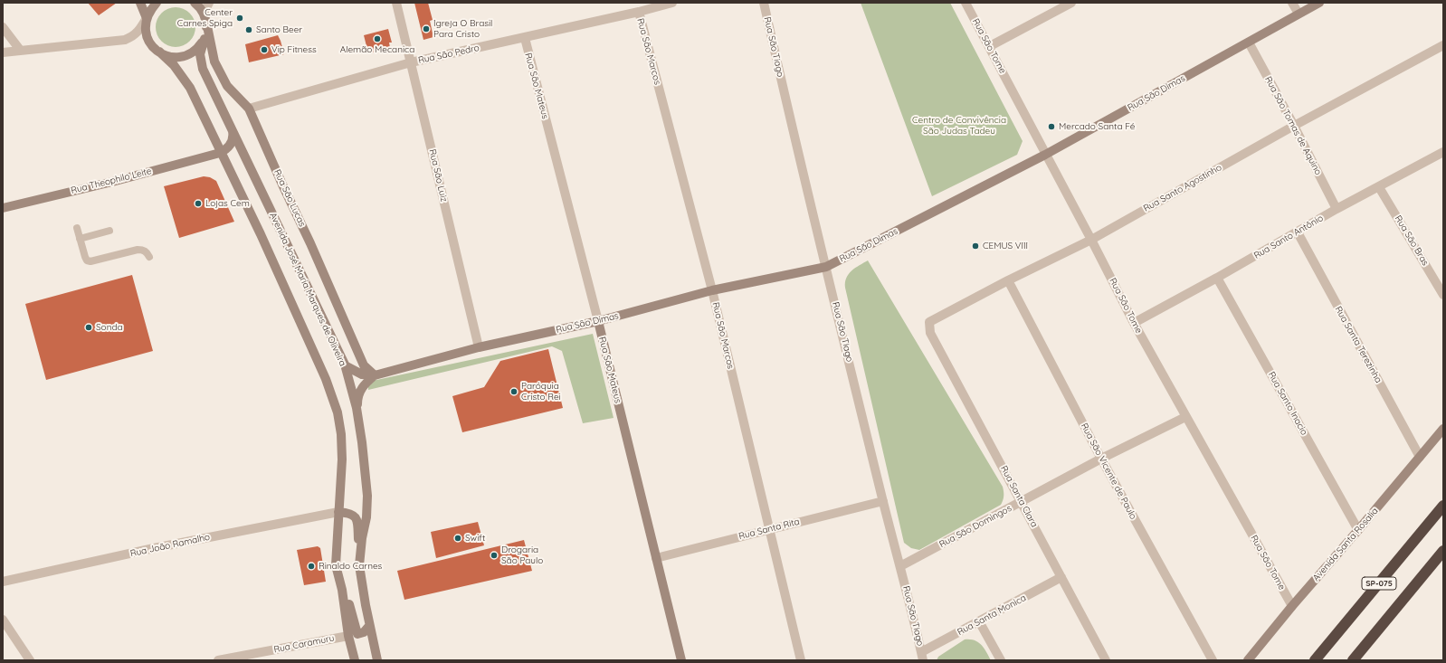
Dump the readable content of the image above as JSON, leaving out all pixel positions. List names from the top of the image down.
{
  "streets": {
    "highway": ["SP-075"],
    "street": [
      "Rua São Tome",
      "Rua São Tiago",
      "Rua São Marcos",
      "Rua São Pedro",
      "Rua São Mateus",
      "Rua São Dimas",
      "Rua São Tomas de Aquino",
      "Rua São Luiz",
      "Rua Theophilo Leite",
      "Rua Santo Agostinho",
      "Rua São Lucas",
      "Rua Santo Antônio",
      "Rua São Bras",
      "Avenida José Maria Marques de Oliveira",
      "Rua Santa Terezinha",
      "Rua Santo Inacio",
      "Rua São Vicente de Paulo",
      "Rua Santa Clara",
      "Rua São Domingos",
      "Rua Santa Rita",
      "Avenida Santa Rosalia",
      "Rua João Ramalho",
      "Rua Santa Monica",
      "Rua Caramuru"
    ]
  },
  "crossings": [
    ["Rua São Tome", "Rua São Dimas"],
    ["Rua São Tome", "Rua Santo Agostinho"],
    ["Rua São Tome", "Rua Santo Antônio"],
    ["Rua São Tome", "Rua São Domingos"],
    ["Rua São Tome", "Avenida Santa Rosalia"],
    ["Rua São Tiago", "Rua São Dimas"],
    ["Rua São Tiago", "Rua São Domingos"],
    ["Rua São Tiago", "Rua Santa Rita"],
    ["Rua São Tiago", "Rua Santa Monica"],
    ["Rua São Marcos", "Rua São Pedro"],
    ["Rua São Marcos", "Rua São Dimas"],
    ["Rua São Marcos", "Rua Santa Rita"],
    ["Rua São Pedro", "Rua São Mateus"],
    ["Rua São Pedro", "Rua São Luiz"],
    ["Rua São Pedro", "Rua São Lucas"],
    ["Rua São Mateus", "Rua São Dimas"],
    ["Rua São Mateus", "Rua Santa Rita"],
    ["Rua São Dimas", "Rua São Tomas de Aquino"],
    ["Rua São Dimas", "Rua São Luiz"],
    ["Rua São Dimas", "Rua São Lucas"],
    ["Rua São Tomas de Aquino", "Rua Santo Agostinho"],
    ["Rua São Tomas de Aquino", "Rua Santo Antônio"],
    ["Rua Santo Agostinho", "Rua São Vicente de Paulo"],
    ["Rua Santo Agostinho", "Rua Santa Clara"],
    ["Rua São Lucas", "Avenida José Maria Marques de Oliveira"],
    ["Rua Santo Antônio", "Rua São Bras"],
    ["Rua Santo Antônio", "Rua Santa Terezinha"],
    ["Rua Santo Antônio", "Rua Santo Inacio"],
    ["Rua Santa Terezinha", "Avenida Santa Rosalia"],
    ["Rua Santo Inacio", "Avenida Santa Rosalia"],
    ["Rua São Vicente de Paulo", "Rua São Domingos"],
    ["Rua Santa Clara", "Rua São Domingos"],
    ["Rua Santa Clara", "Rua Santa Monica"]
  ],
  "parks": ["Centro de Convivência São Judas Tadeu"],
  "places": [
    "Center Carnes Spiga",
    "Igreja O Brasil Para Cristo",
    "Santo Beer",
    "Alemão Mecanica",
    "Vip Fitness",
    "Mercado Santa Fé",
    "Lojas Cem",
    "CEMUS VIII",
    "Sonda",
    "Paróquia Cristo Rei",
    "Swift",
    "Drogaria São Paulo",
    "Rinaldo Carnes"
  ]
}
